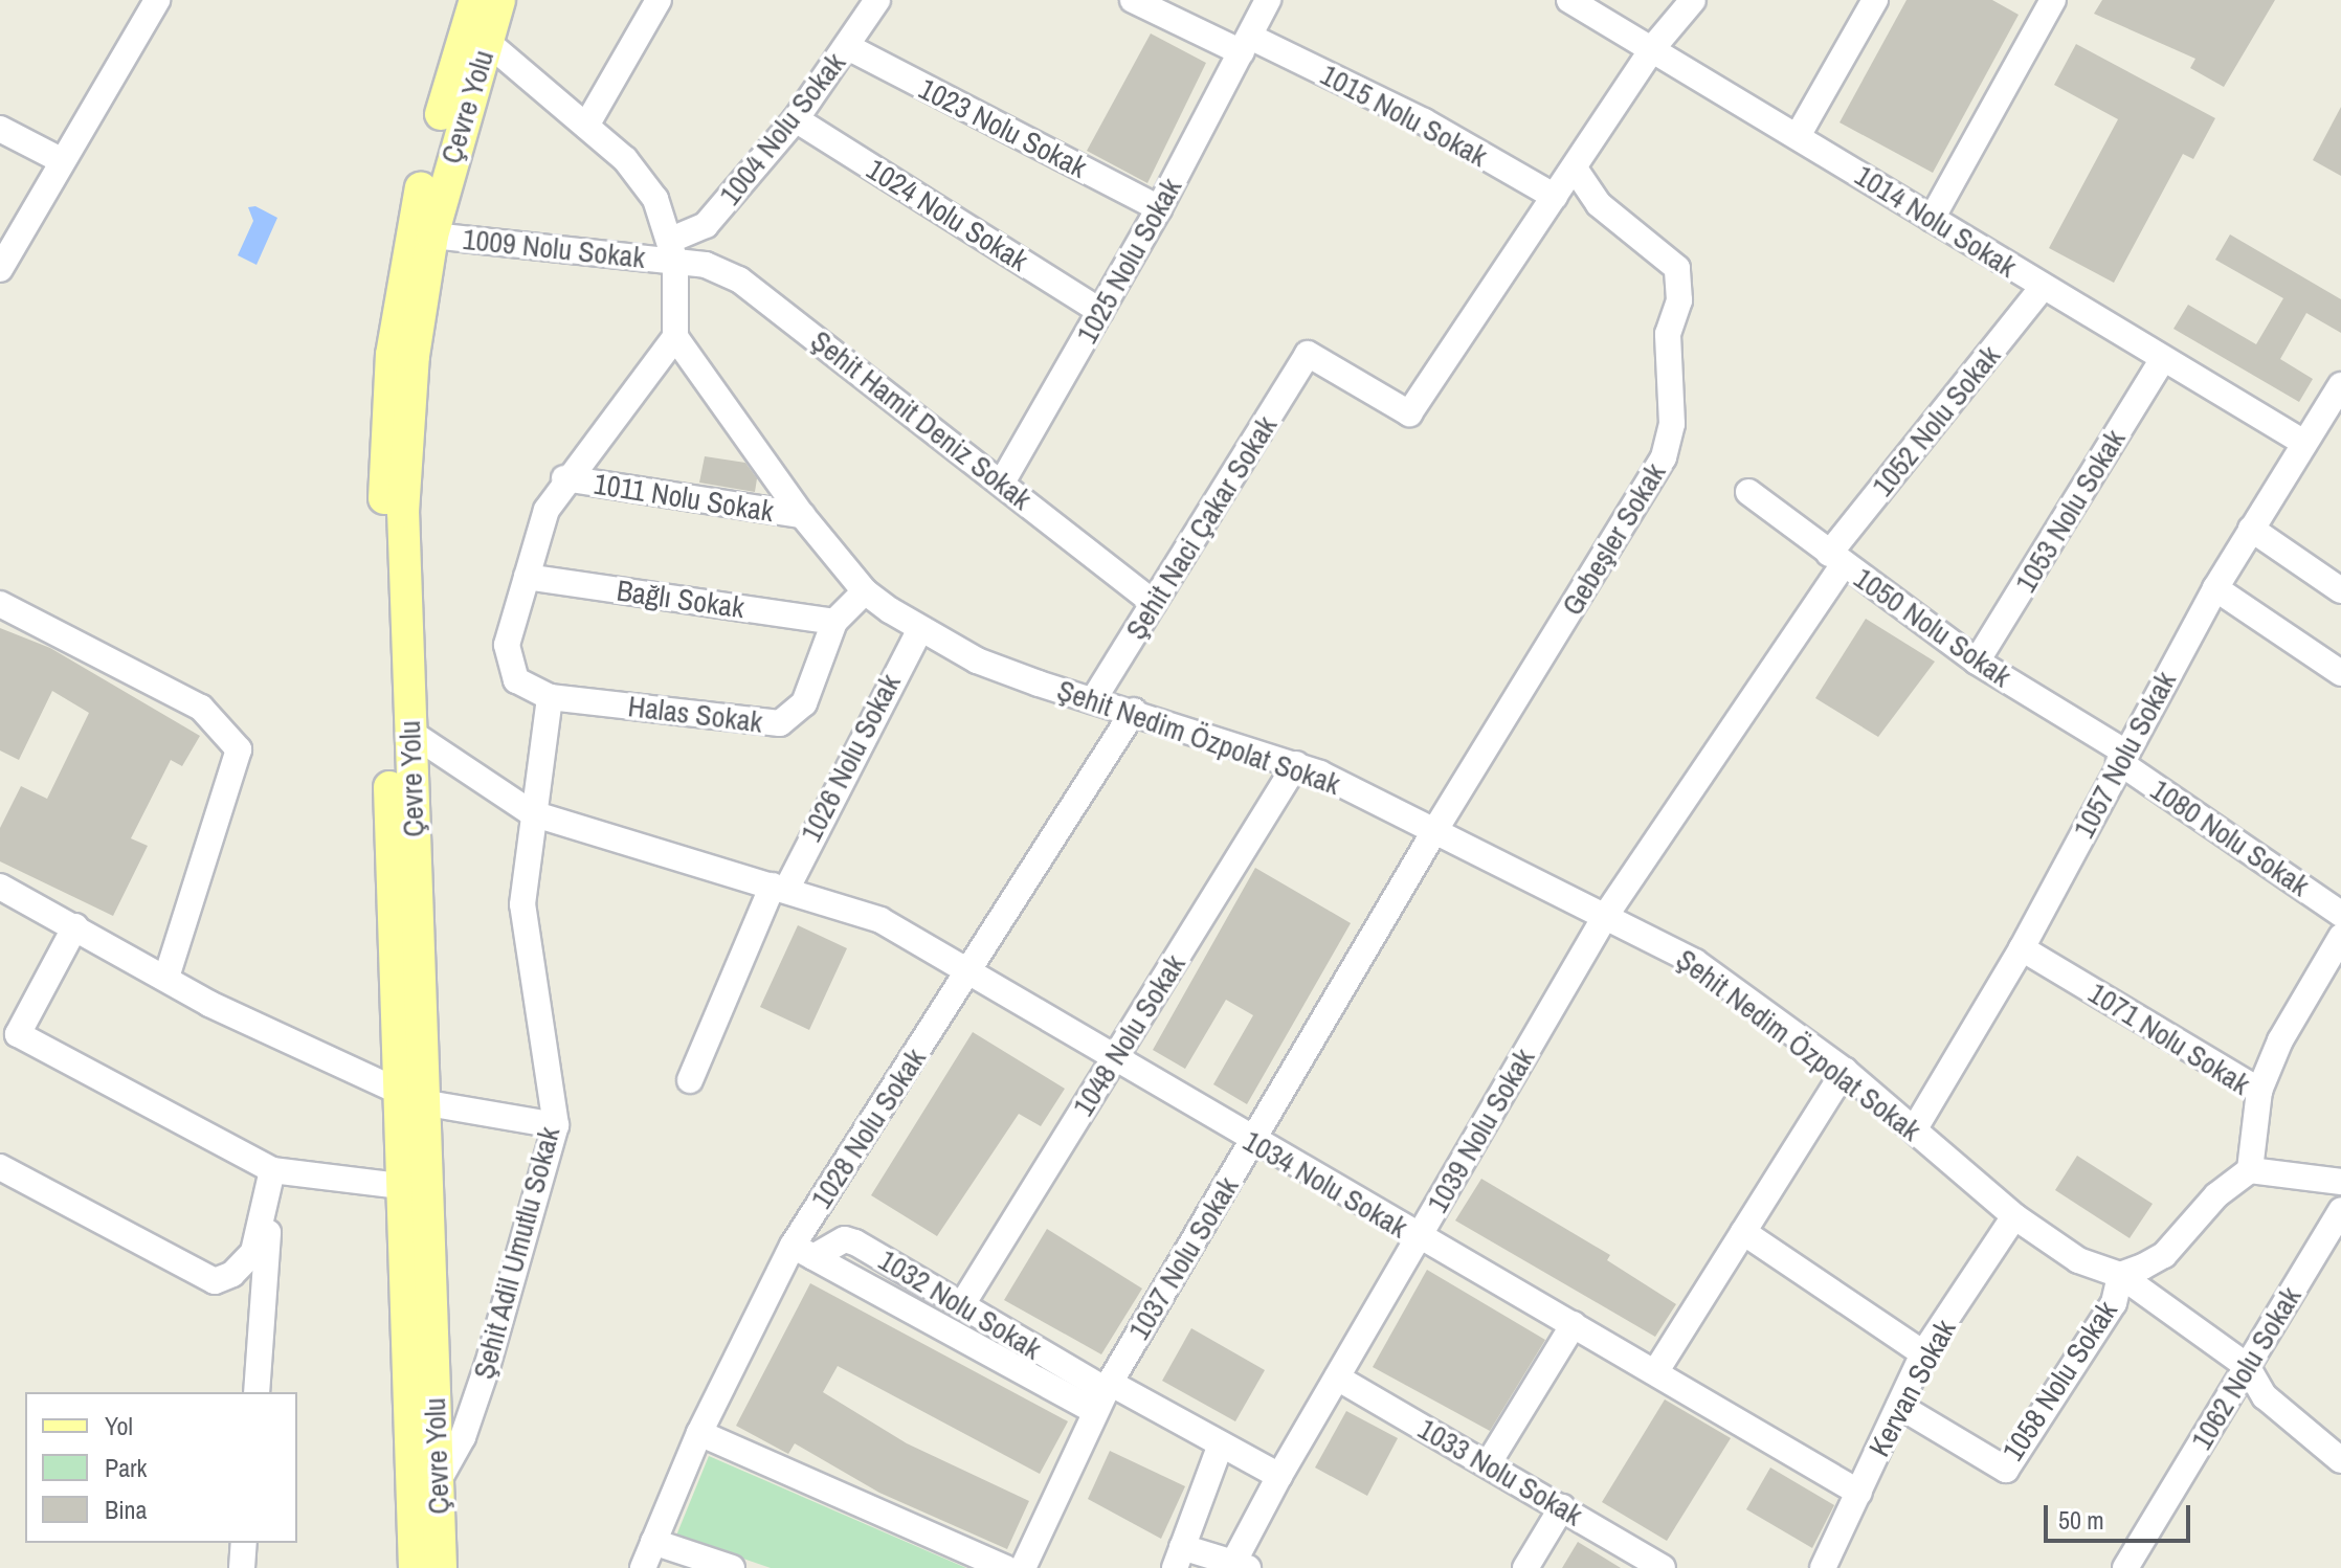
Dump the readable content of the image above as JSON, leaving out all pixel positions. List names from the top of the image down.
{
  "streets": {
    "main road": ["Çevre Yolu"],
    "street": [
      "1015 Nolu Sokak",
      "1023 Nolu Sokak",
      "1004 Nolu Sokak",
      "1024 Nolu Sokak",
      "1014 Nolu Sokak",
      "1009 Nolu Sokak",
      "1025 Nolu Sokak",
      "Şehit Hamit Deniz Sokak",
      "1052 Nolu Sokak",
      "1011 Nolu Sokak",
      "1053 Nolu Sokak",
      "Şehit Naci Çakar Sokak",
      "Gebeşler Sokak",
      "Bağlı Sokak",
      "1050 Nolu Sokak",
      "Halas Sokak",
      "Şehit Nedim Özpolat Sokak",
      "1057 Nolu Sokak",
      "1026 Nolu Sokak",
      "1080 Nolu Sokak",
      "1048 Nolu Sokak",
      "1071 Nolu Sokak",
      "1028 Nolu Sokak",
      "1039 Nolu Sokak",
      "1034 Nolu Sokak",
      "Şehit Adil Umutlu Sokak",
      "1037 Nolu Sokak",
      "1032 Nolu Sokak",
      "1062 Nolu Sokak",
      "1058 Nolu Sokak",
      "Kervan Sokak",
      "1033 Nolu Sokak"
    ]
  },
  "crossings": [
    ["Çevre Yolu", "1009 Nolu Sokak"],
    ["Çevre Yolu", "1034 Nolu Sokak"],
    ["Çevre Yolu", "Şehit Adil Umutlu Sokak"],
    ["1015 Nolu Sokak", "1025 Nolu Sokak"],
    ["1015 Nolu Sokak", "Şehit Naci Çakar Sokak"],
    ["1023 Nolu Sokak", "1004 Nolu Sokak"],
    ["1023 Nolu Sokak", "1025 Nolu Sokak"],
    ["1004 Nolu Sokak", "1024 Nolu Sokak"],
    ["1004 Nolu Sokak", "1009 Nolu Sokak"],
    ["1004 Nolu Sokak", "Şehit Hamit Deniz Sokak"],
    ["1024 Nolu Sokak", "1025 Nolu Sokak"],
    ["1014 Nolu Sokak", "1052 Nolu Sokak"],
    ["1014 Nolu Sokak", "1053 Nolu Sokak"],
    ["1014 Nolu Sokak", "1057 Nolu Sokak"],
    ["1009 Nolu Sokak", "Şehit Hamit Deniz Sokak"],
    ["1025 Nolu Sokak", "Şehit Hamit Deniz Sokak"],
    ["Şehit Hamit Deniz Sokak", "Şehit Naci Çakar Sokak"],
    ["1052 Nolu Sokak", "1050 Nolu Sokak"],
    ["1052 Nolu Sokak", "Şehit Nedim Özpolat Sokak"],
    ["1052 Nolu Sokak", "1039 Nolu Sokak"],
    ["1011 Nolu Sokak", "Şehit Nedim Özpolat Sokak"],
    ["1053 Nolu Sokak", "1050 Nolu Sokak"],
    ["Şehit Naci Çakar Sokak", "Şehit Nedim Özpolat Sokak"],
    ["Gebeşler Sokak", "Şehit Nedim Özpolat Sokak"],
    ["Gebeşler Sokak", "1037 Nolu Sokak"],
    ["Bağlı Sokak", "Halas Sokak"],
    ["1050 Nolu Sokak", "1057 Nolu Sokak"],
    ["1050 Nolu Sokak", "1080 Nolu Sokak"],
    ["Halas Sokak", "Şehit Nedim Özpolat Sokak"],
    ["Halas Sokak", "Şehit Adil Umutlu Sokak"],
    ["Şehit Nedim Özpolat Sokak", "1057 Nolu Sokak"],
    ["Şehit Nedim Özpolat Sokak", "1026 Nolu Sokak"],
    ["Şehit Nedim Özpolat Sokak", "1048 Nolu Sokak"],
    ["Şehit Nedim Özpolat Sokak", "1028 Nolu Sokak"],
    ["Şehit Nedim Özpolat Sokak", "1039 Nolu Sokak"],
    ["Şehit Nedim Özpolat Sokak", "1037 Nolu Sokak"],
    ["Şehit Nedim Özpolat Sokak", "1062 Nolu Sokak"],
    ["Şehit Nedim Özpolat Sokak", "1058 Nolu Sokak"],
    ["Şehit Nedim Özpolat Sokak", "Kervan Sokak"],
    ["1057 Nolu Sokak", "1080 Nolu Sokak"],
    ["1057 Nolu Sokak", "1071 Nolu Sokak"],
    ["1026 Nolu Sokak", "1034 Nolu Sokak"],
    ["1048 Nolu Sokak", "1034 Nolu Sokak"],
    ["1048 Nolu Sokak", "1032 Nolu Sokak"],
    ["1028 Nolu Sokak", "1034 Nolu Sokak"],
    ["1028 Nolu Sokak", "1032 Nolu Sokak"],
    ["1039 Nolu Sokak", "1034 Nolu Sokak"],
    ["1039 Nolu Sokak", "1032 Nolu Sokak"],
    ["1039 Nolu Sokak", "1033 Nolu Sokak"],
    ["1034 Nolu Sokak", "Şehit Adil Umutlu Sokak"],
    ["1034 Nolu Sokak", "1037 Nolu Sokak"],
    ["1034 Nolu Sokak", "Kervan Sokak"],
    ["1037 Nolu Sokak", "1032 Nolu Sokak"],
    ["1058 Nolu Sokak", "Kervan Sokak"]
  ],
  "legend": ["Yol", "Park", "Bina"],
  "scale_bar": "50 m"
}
